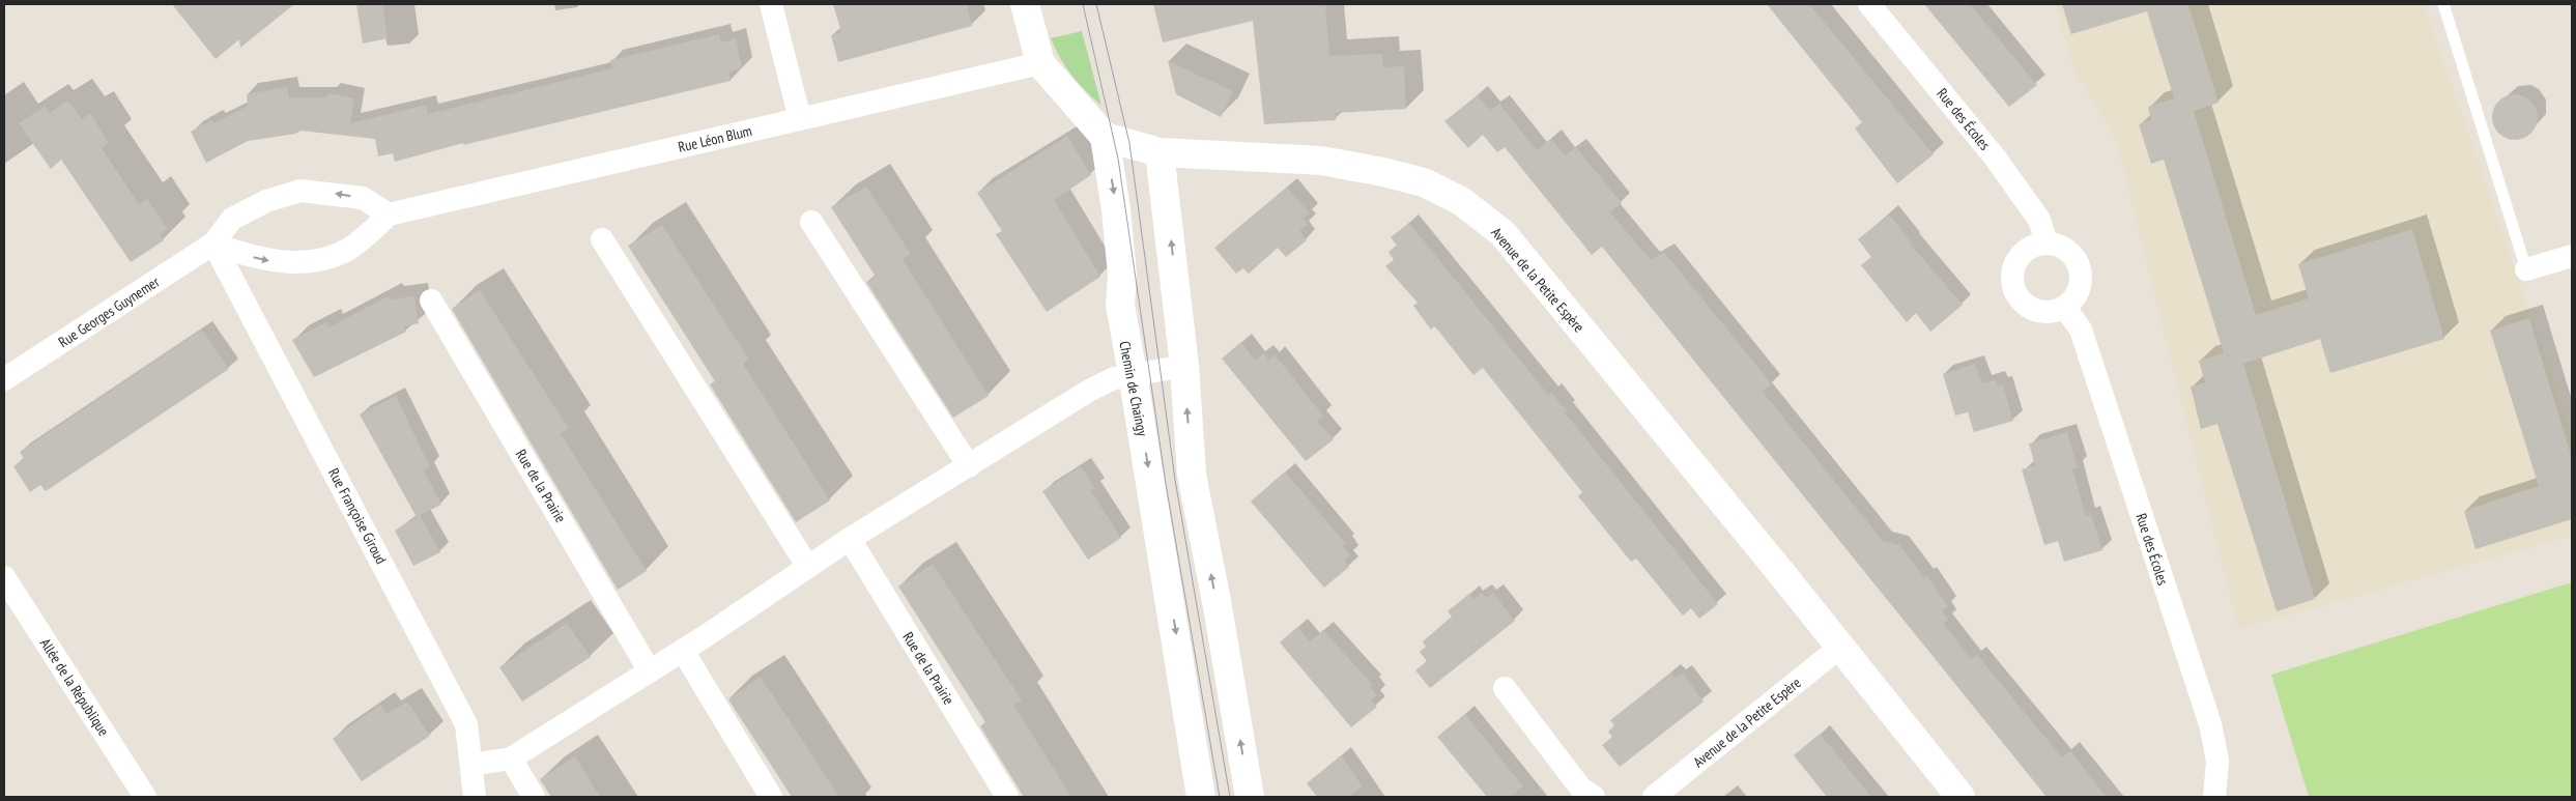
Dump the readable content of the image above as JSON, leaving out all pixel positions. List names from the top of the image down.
{
  "streets": {
    "street": [
      "Rue des Écoles",
      "Rue Léon Blum",
      "Avenue de la Petite Espère",
      "Rue Georges Guynemer",
      "Chemin de Chaingy",
      "Rue de la Prairie",
      "Rue Françoise Giroud",
      "Allée de la République"
    ]
  },
  "crossings": [
    ["Rue Léon Blum", "Rue Georges Guynemer"],
    ["Rue Léon Blum", "Rue Françoise Giroud"],
    ["Avenue de la Petite Espère", "Chemin de Chaingy"],
    ["Rue Georges Guynemer", "Rue Françoise Giroud"]
  ]
}
